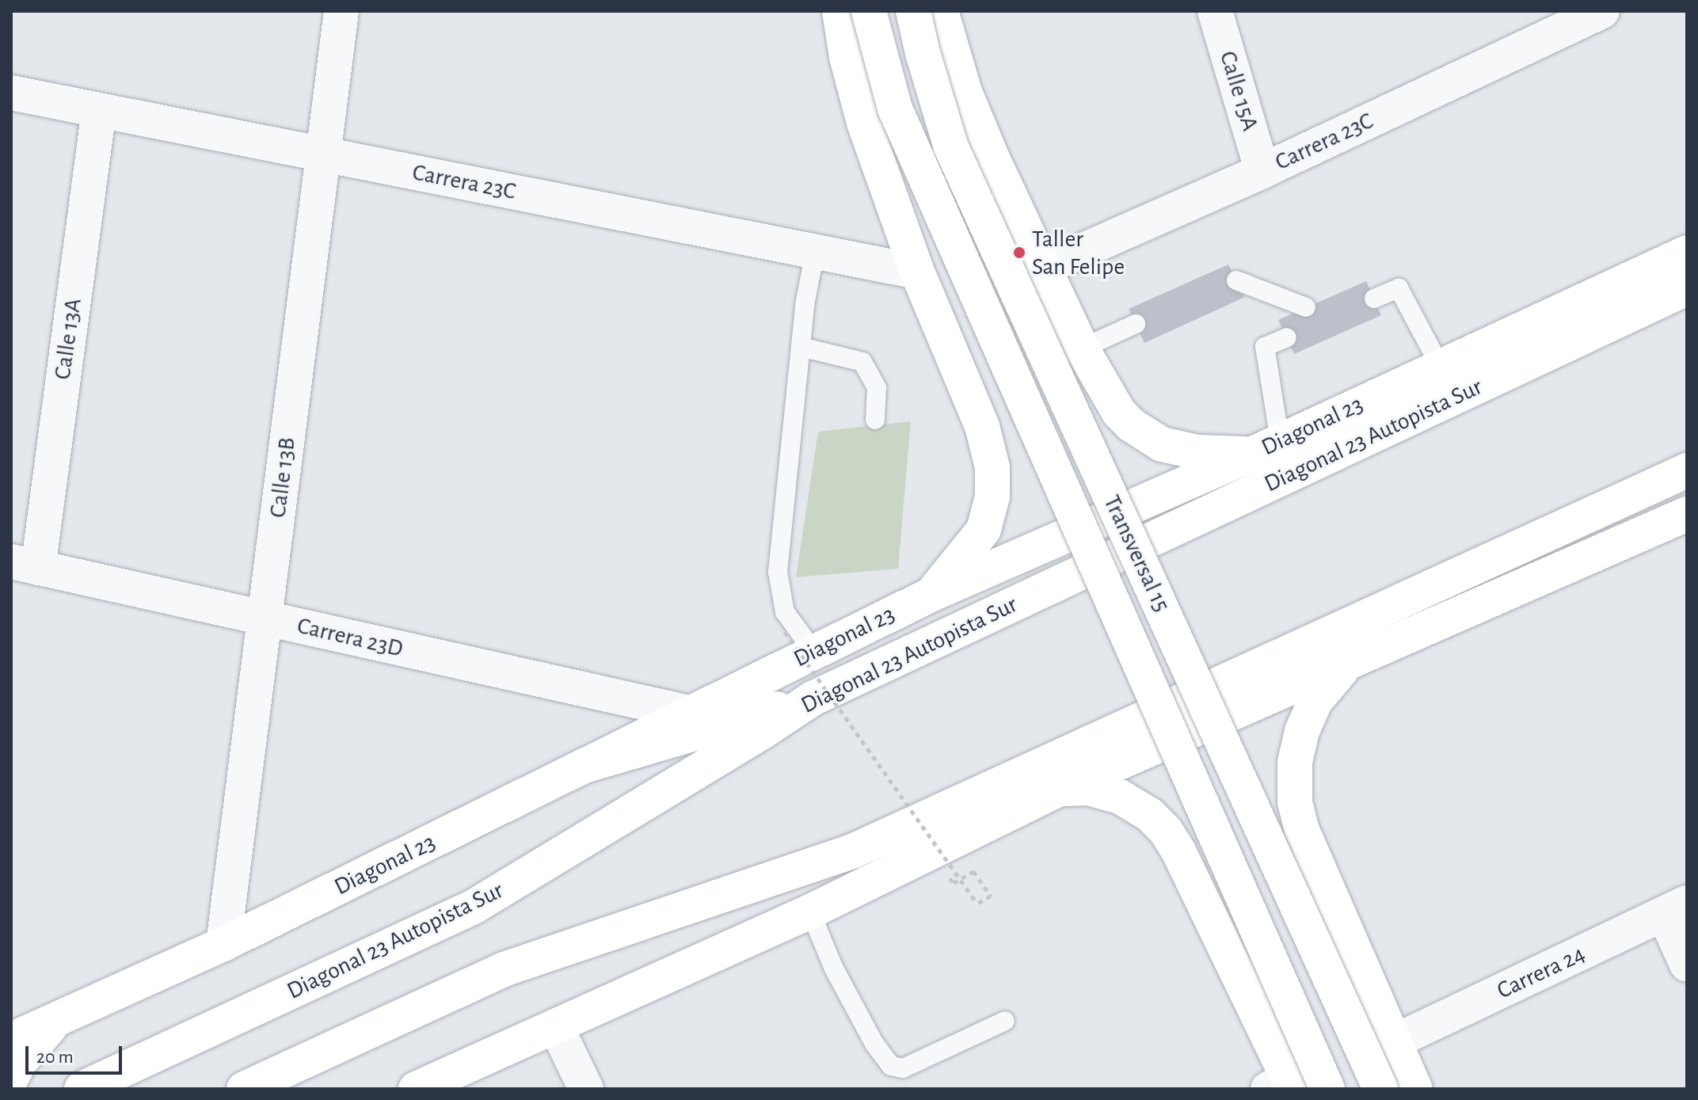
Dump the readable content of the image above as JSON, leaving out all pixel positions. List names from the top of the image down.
{
  "streets": {
    "street": [
      "Calle 15A",
      "Carrera 23C",
      "Calle 13A",
      "Diagonal 23",
      "Diagonal 23 Autopista Sur",
      "Calle 13B",
      "Transversal 15",
      "Carrera 23D",
      "Carrera 24"
    ]
  },
  "crossings": [
    ["Calle 15A", "Carrera 23C"],
    ["Carrera 23C", "Calle 13A"],
    ["Carrera 23C", "Calle 13B"],
    ["Calle 13A", "Carrera 23D"],
    ["Diagonal 23", "Calle 13B"],
    ["Diagonal 23", "Carrera 23D"],
    ["Calle 13B", "Carrera 23D"]
  ],
  "places": ["Taller San Felipe"],
  "scale_bar": "20 m"
}
